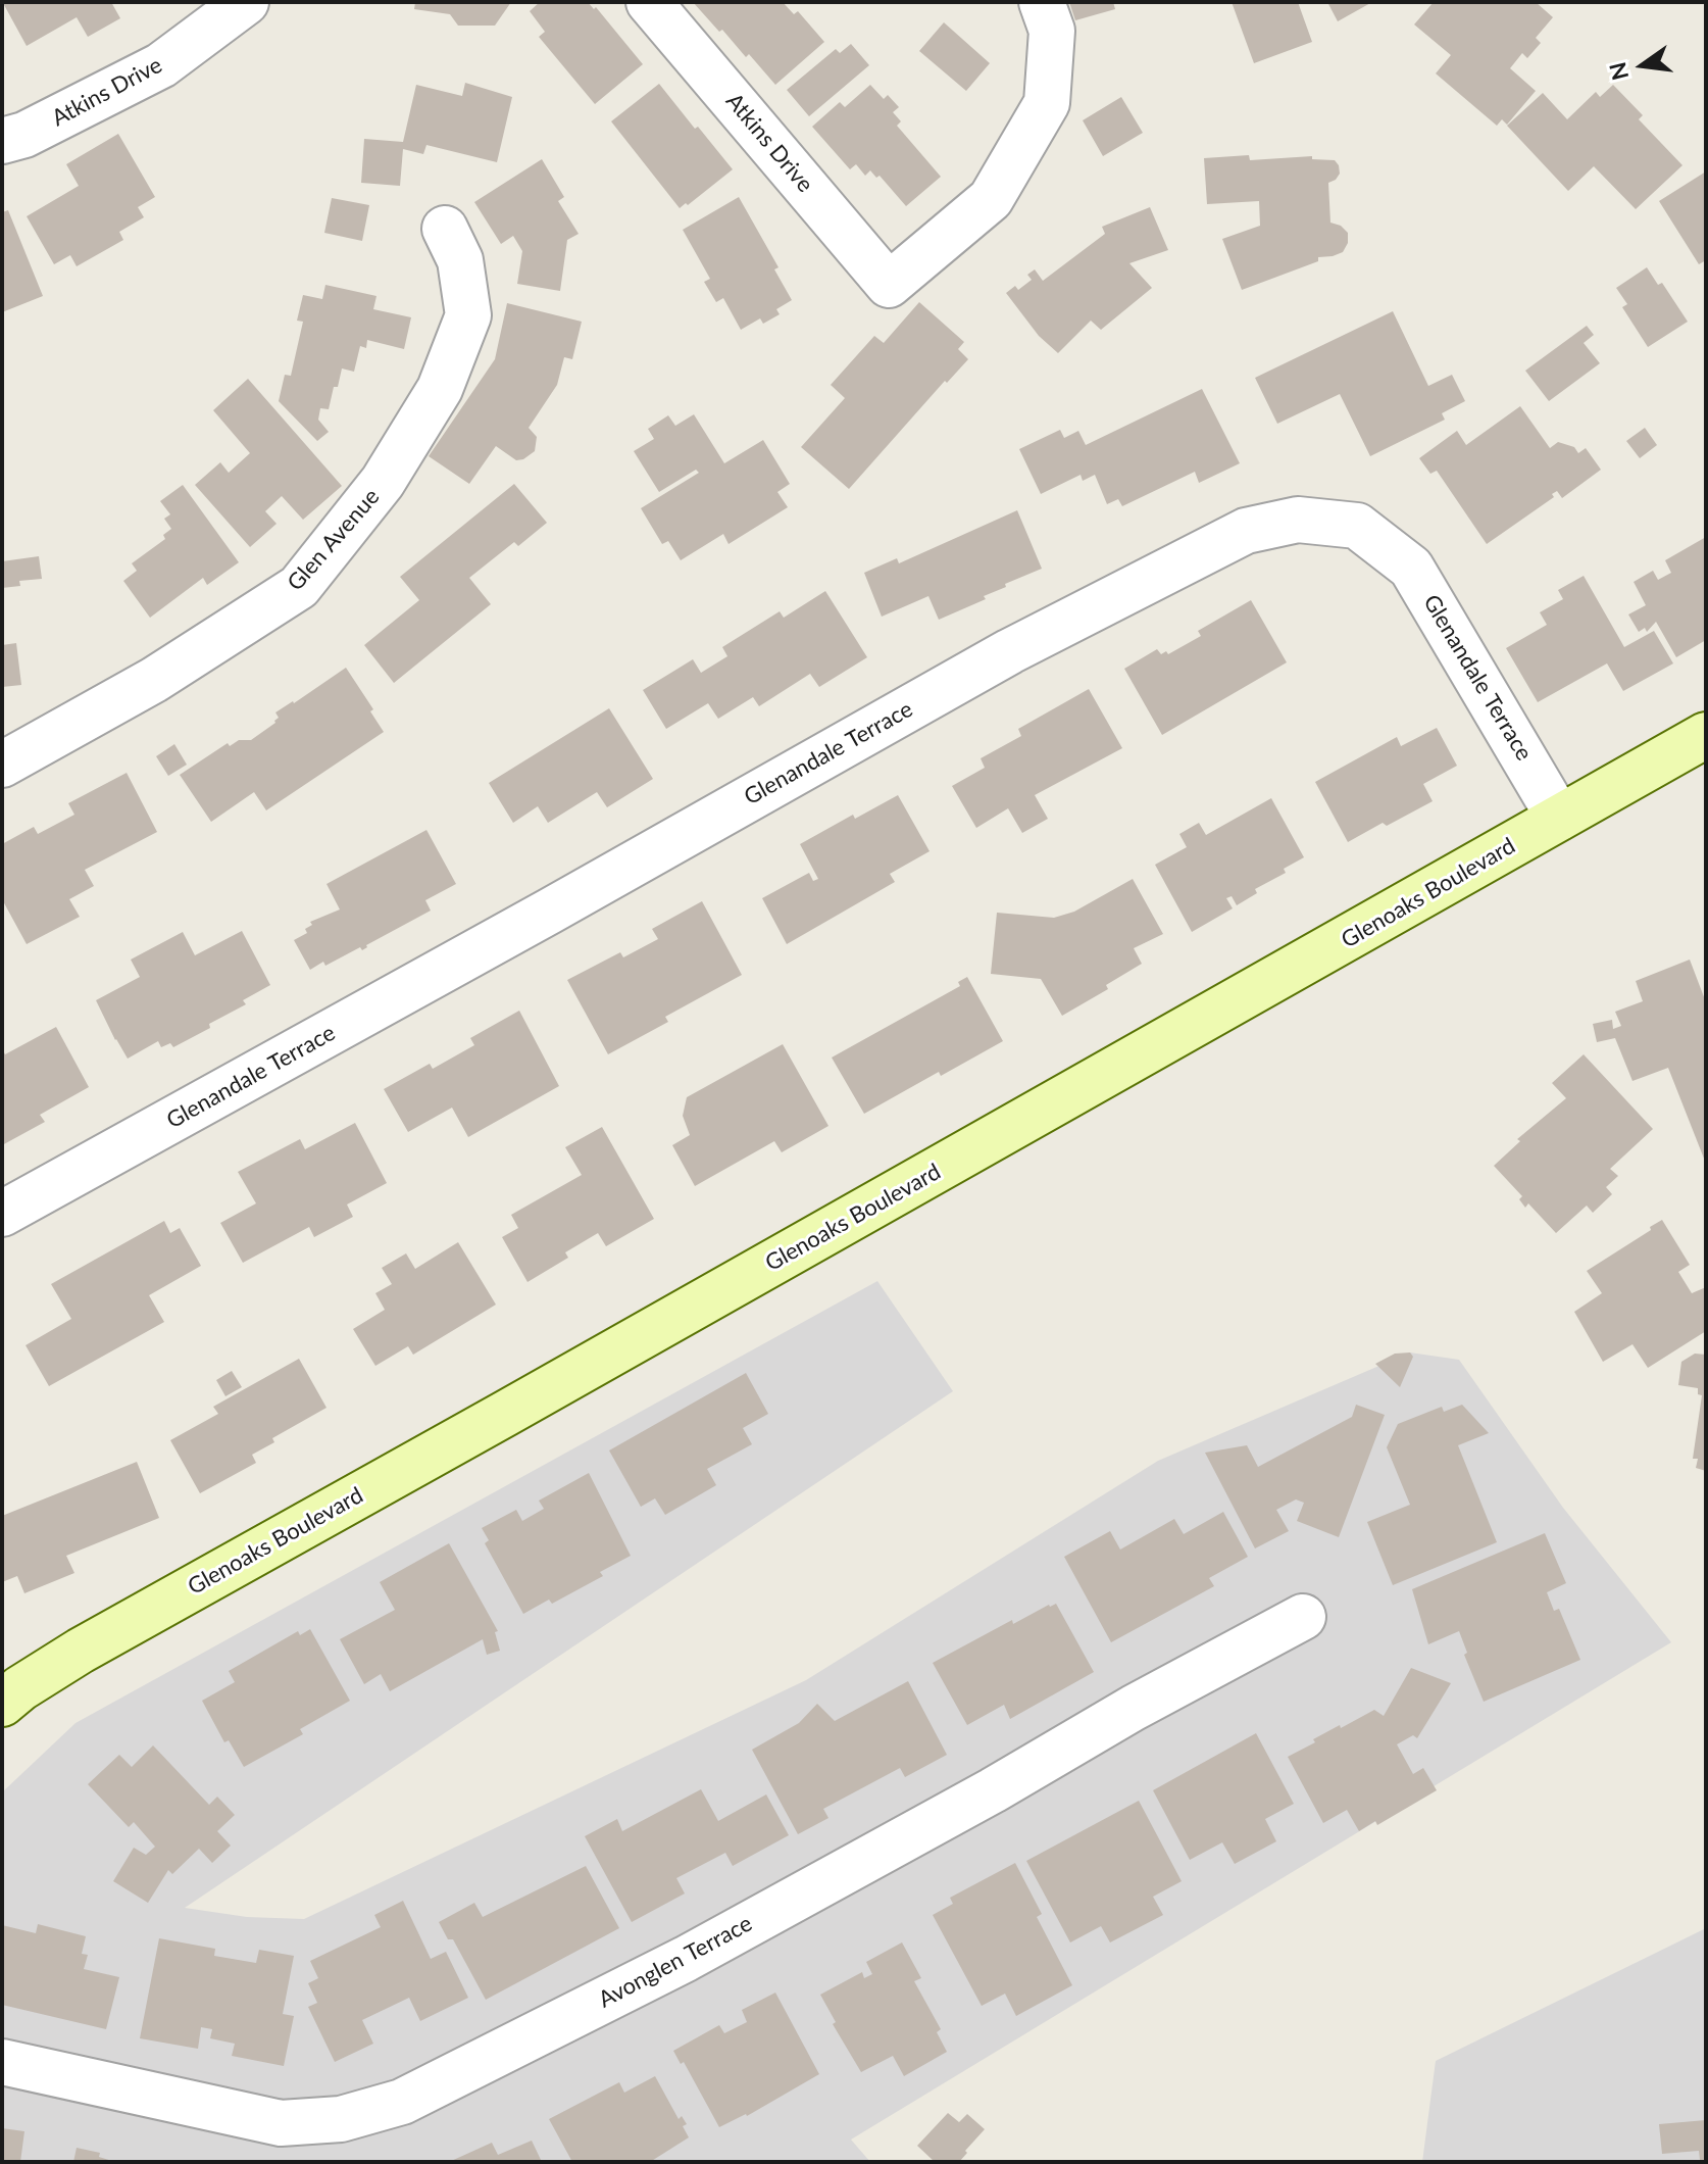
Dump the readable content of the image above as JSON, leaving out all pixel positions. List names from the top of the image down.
{
  "streets": {
    "street": [
      "Atkins Drive",
      "Glen Avenue",
      "Glenandale Terrace",
      "Glenoaks Boulevard",
      "Avonglen Terrace"
    ]
  },
  "crossings": [
    ["Glenandale Terrace", "Glenoaks Boulevard"]
  ],
  "north": "left"
}
